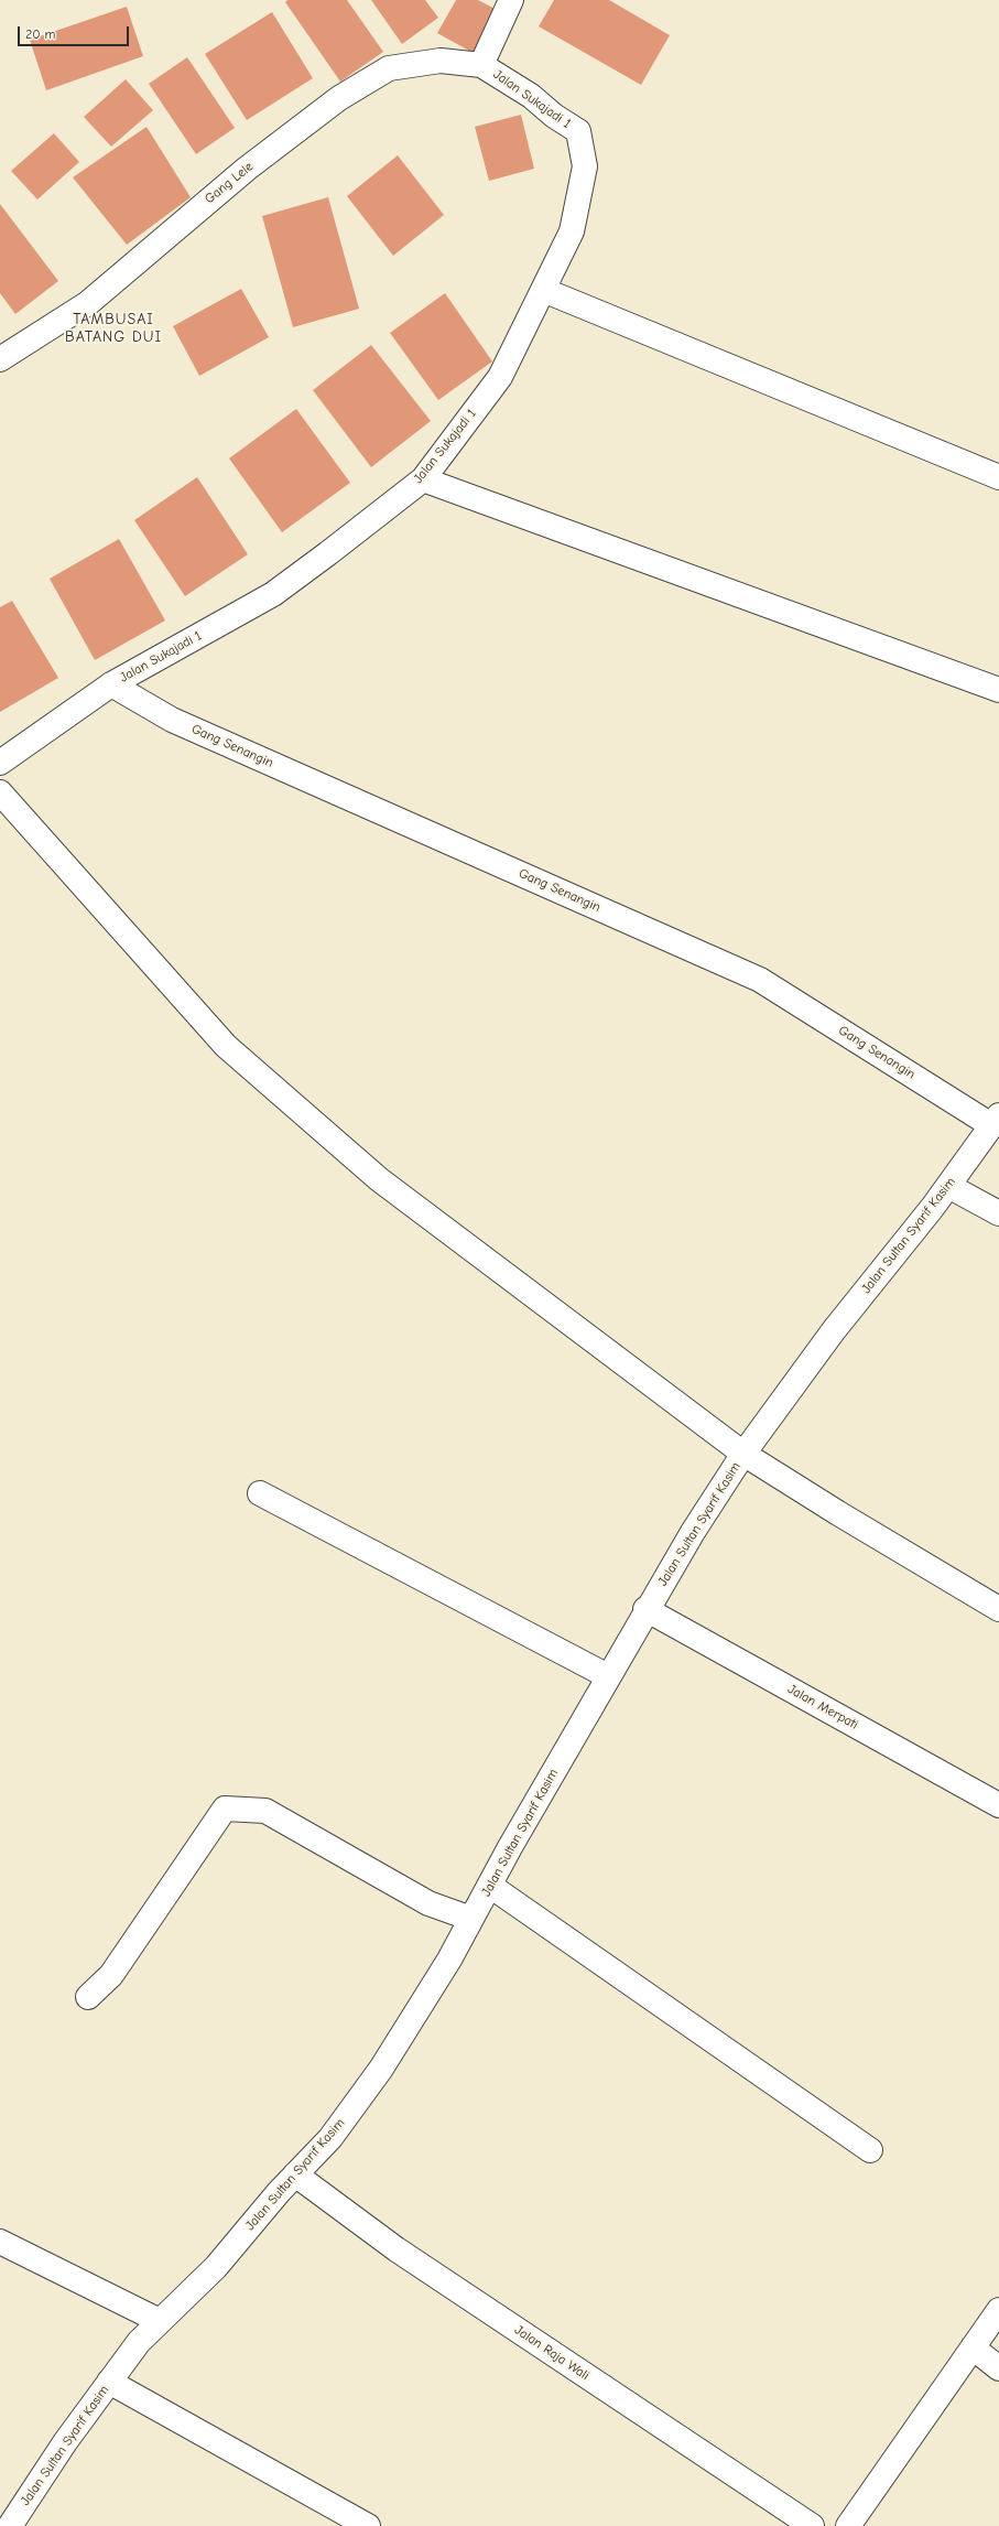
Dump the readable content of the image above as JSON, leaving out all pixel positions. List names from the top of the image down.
{
  "streets": {
    "street": [
      "Jalan Sukajadi 1",
      "Gang Lele",
      "Gang Senangin",
      "Jalan Sultan Syarif Kasim",
      "Jalan Merpati",
      "Jalan Raja Wali"
    ]
  },
  "crossings": [
    ["Jalan Sukajadi 1", "Gang Lele"],
    ["Jalan Sukajadi 1", "Gang Senangin"],
    ["Gang Senangin", "Jalan Sultan Syarif Kasim"],
    ["Jalan Sultan Syarif Kasim", "Jalan Merpati"],
    ["Jalan Sultan Syarif Kasim", "Jalan Raja Wali"]
  ],
  "districts": ["TAMBUSAI BATANG DUI"],
  "scale_bar": "20 m"
}
